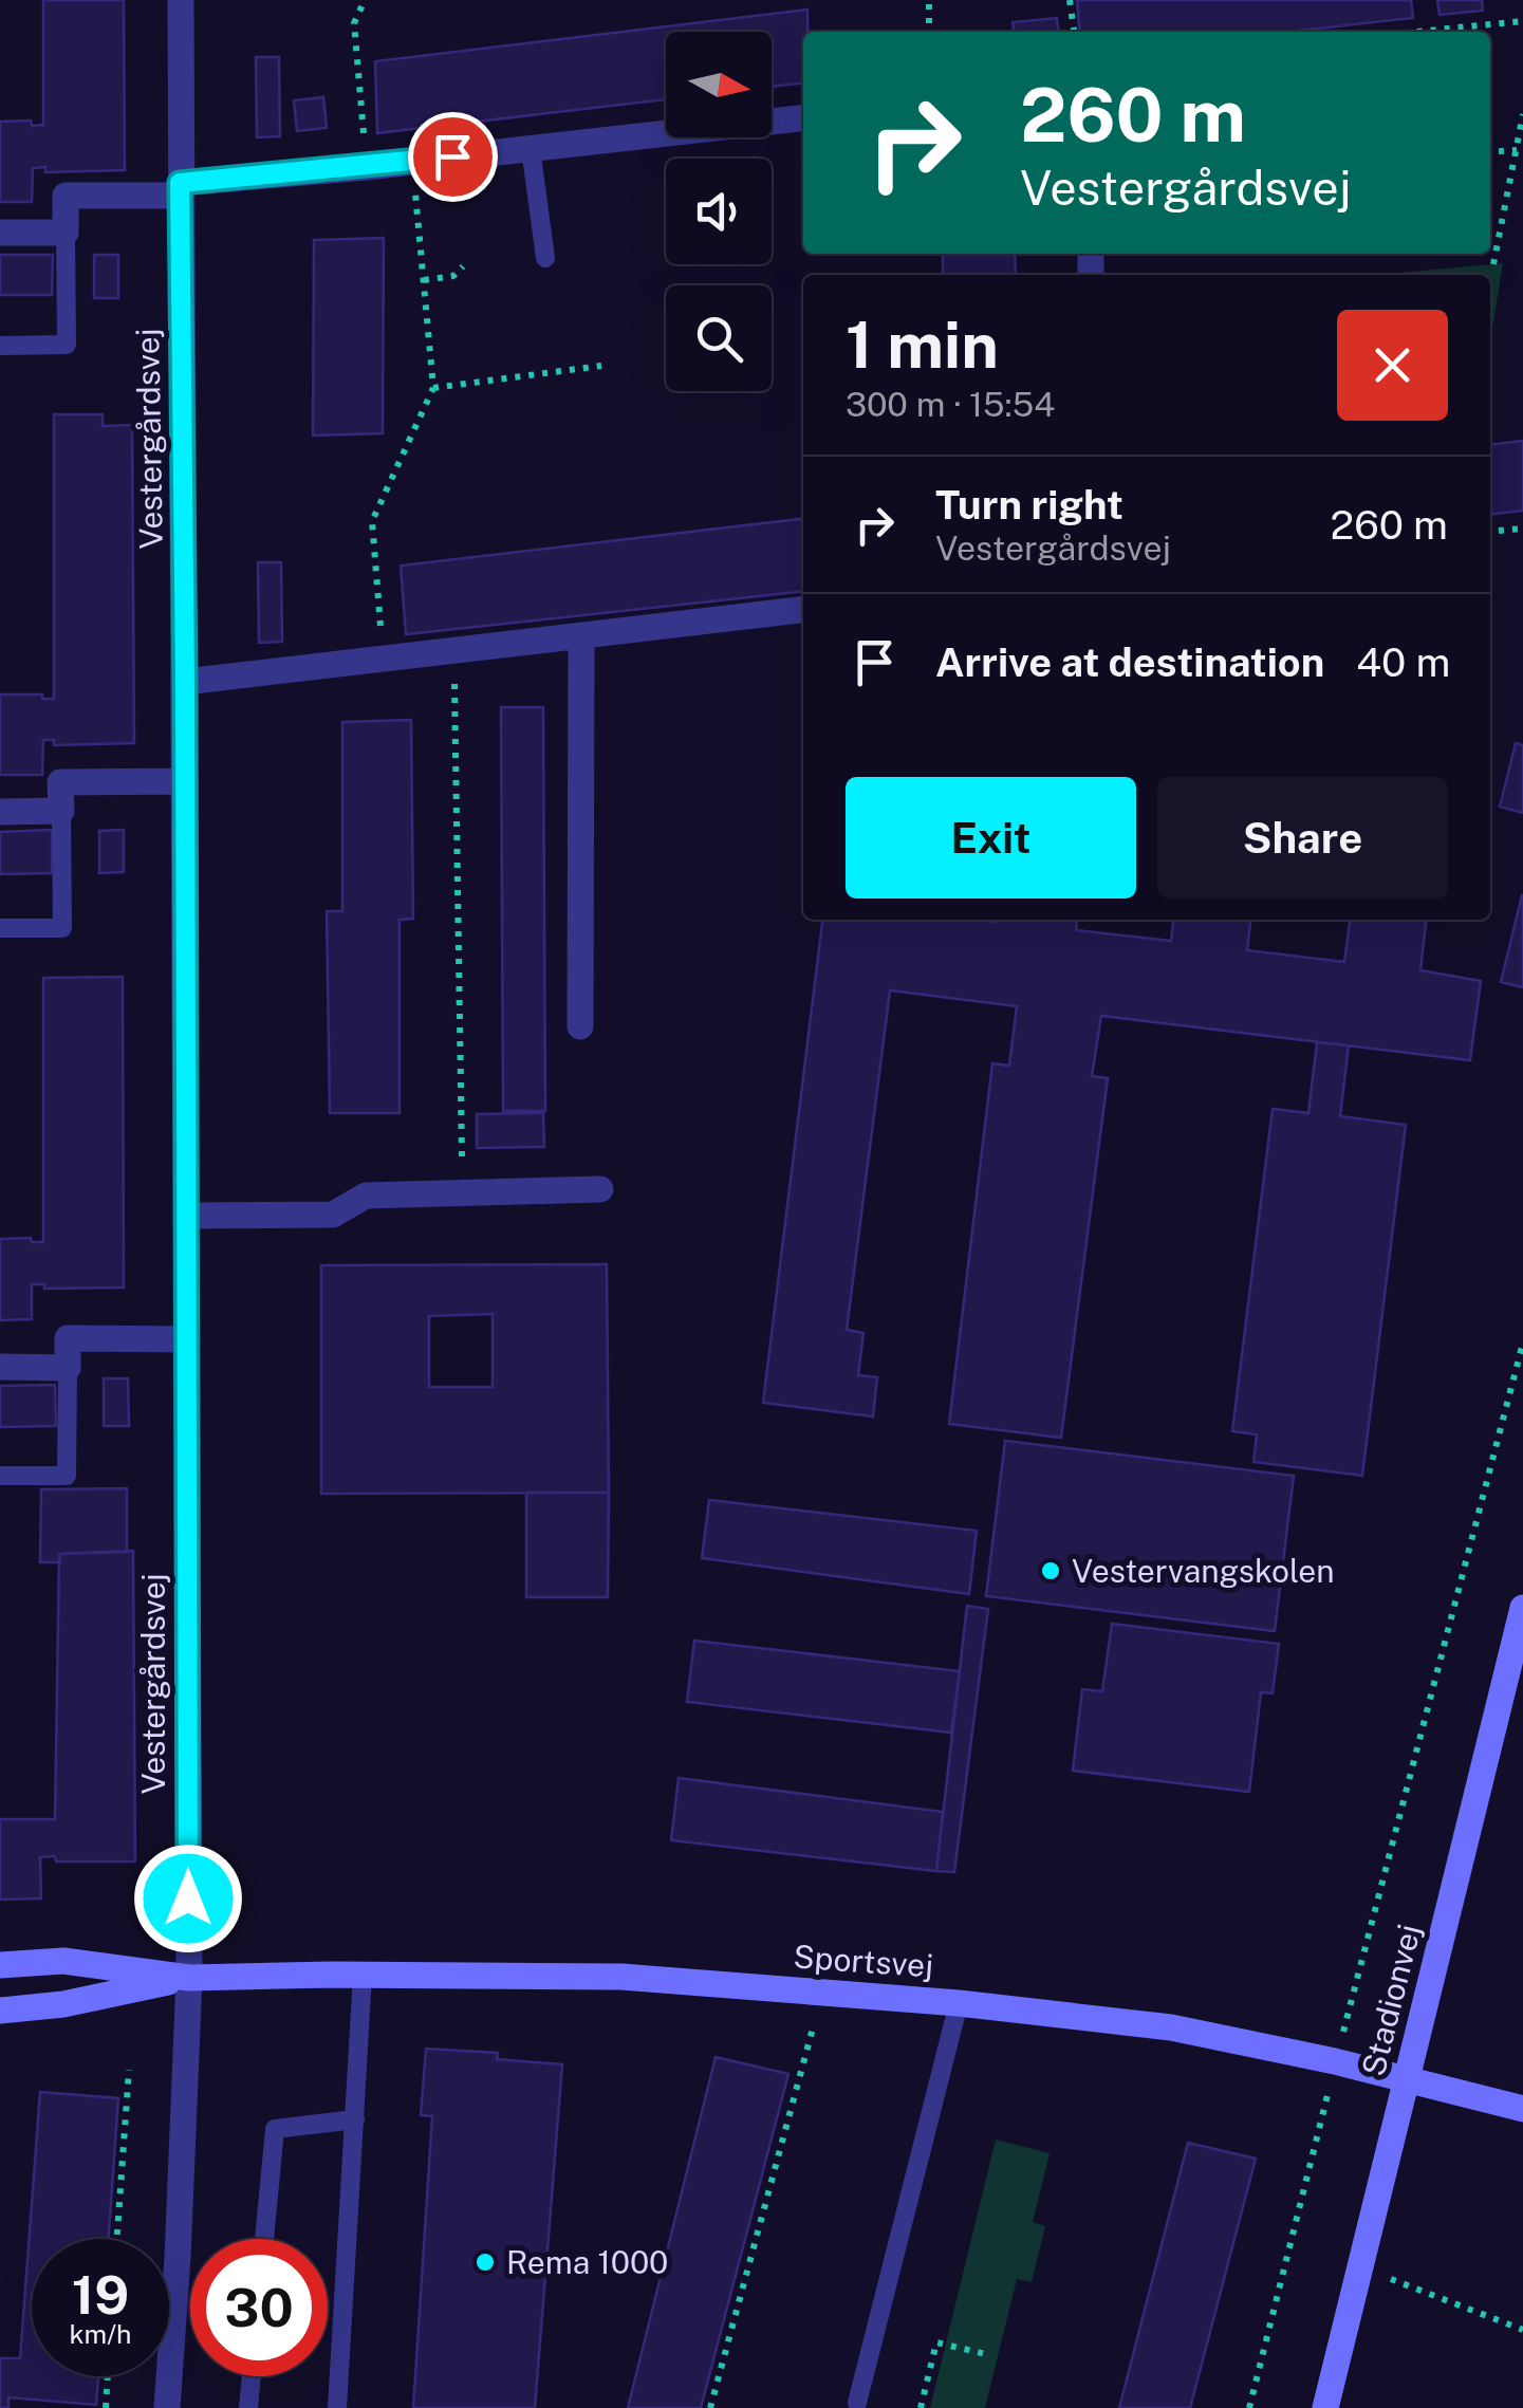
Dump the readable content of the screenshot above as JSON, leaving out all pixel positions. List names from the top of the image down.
{
  "streets": {
    "street": ["Vestergårdsvej", "Sportsvej", "Stadionvej"]
  },
  "crossings": [
    ["Vestergårdsvej", "Sportsvej"],
    ["Sportsvej", "Stadionvej"]
  ],
  "places": ["Vestervangskolen", "Rema 1000"],
  "north": "right",
  "page": {
    "turn": ["260 m", "Vestergårdsvej"],
    "heading": ["1 min", "300 m · 15:54"],
    "list": [
      {
        "name": "Turn right",
        "note": "Vestergårdsvej",
        "value": "260 m"
      },
      {
        "name": "Arrive at destination",
        "value": "40 m"
      }
    ],
    "buttons": ["Exit", "Share"],
    "speed": "19 km/h",
    "limit": "30"
  }
}
